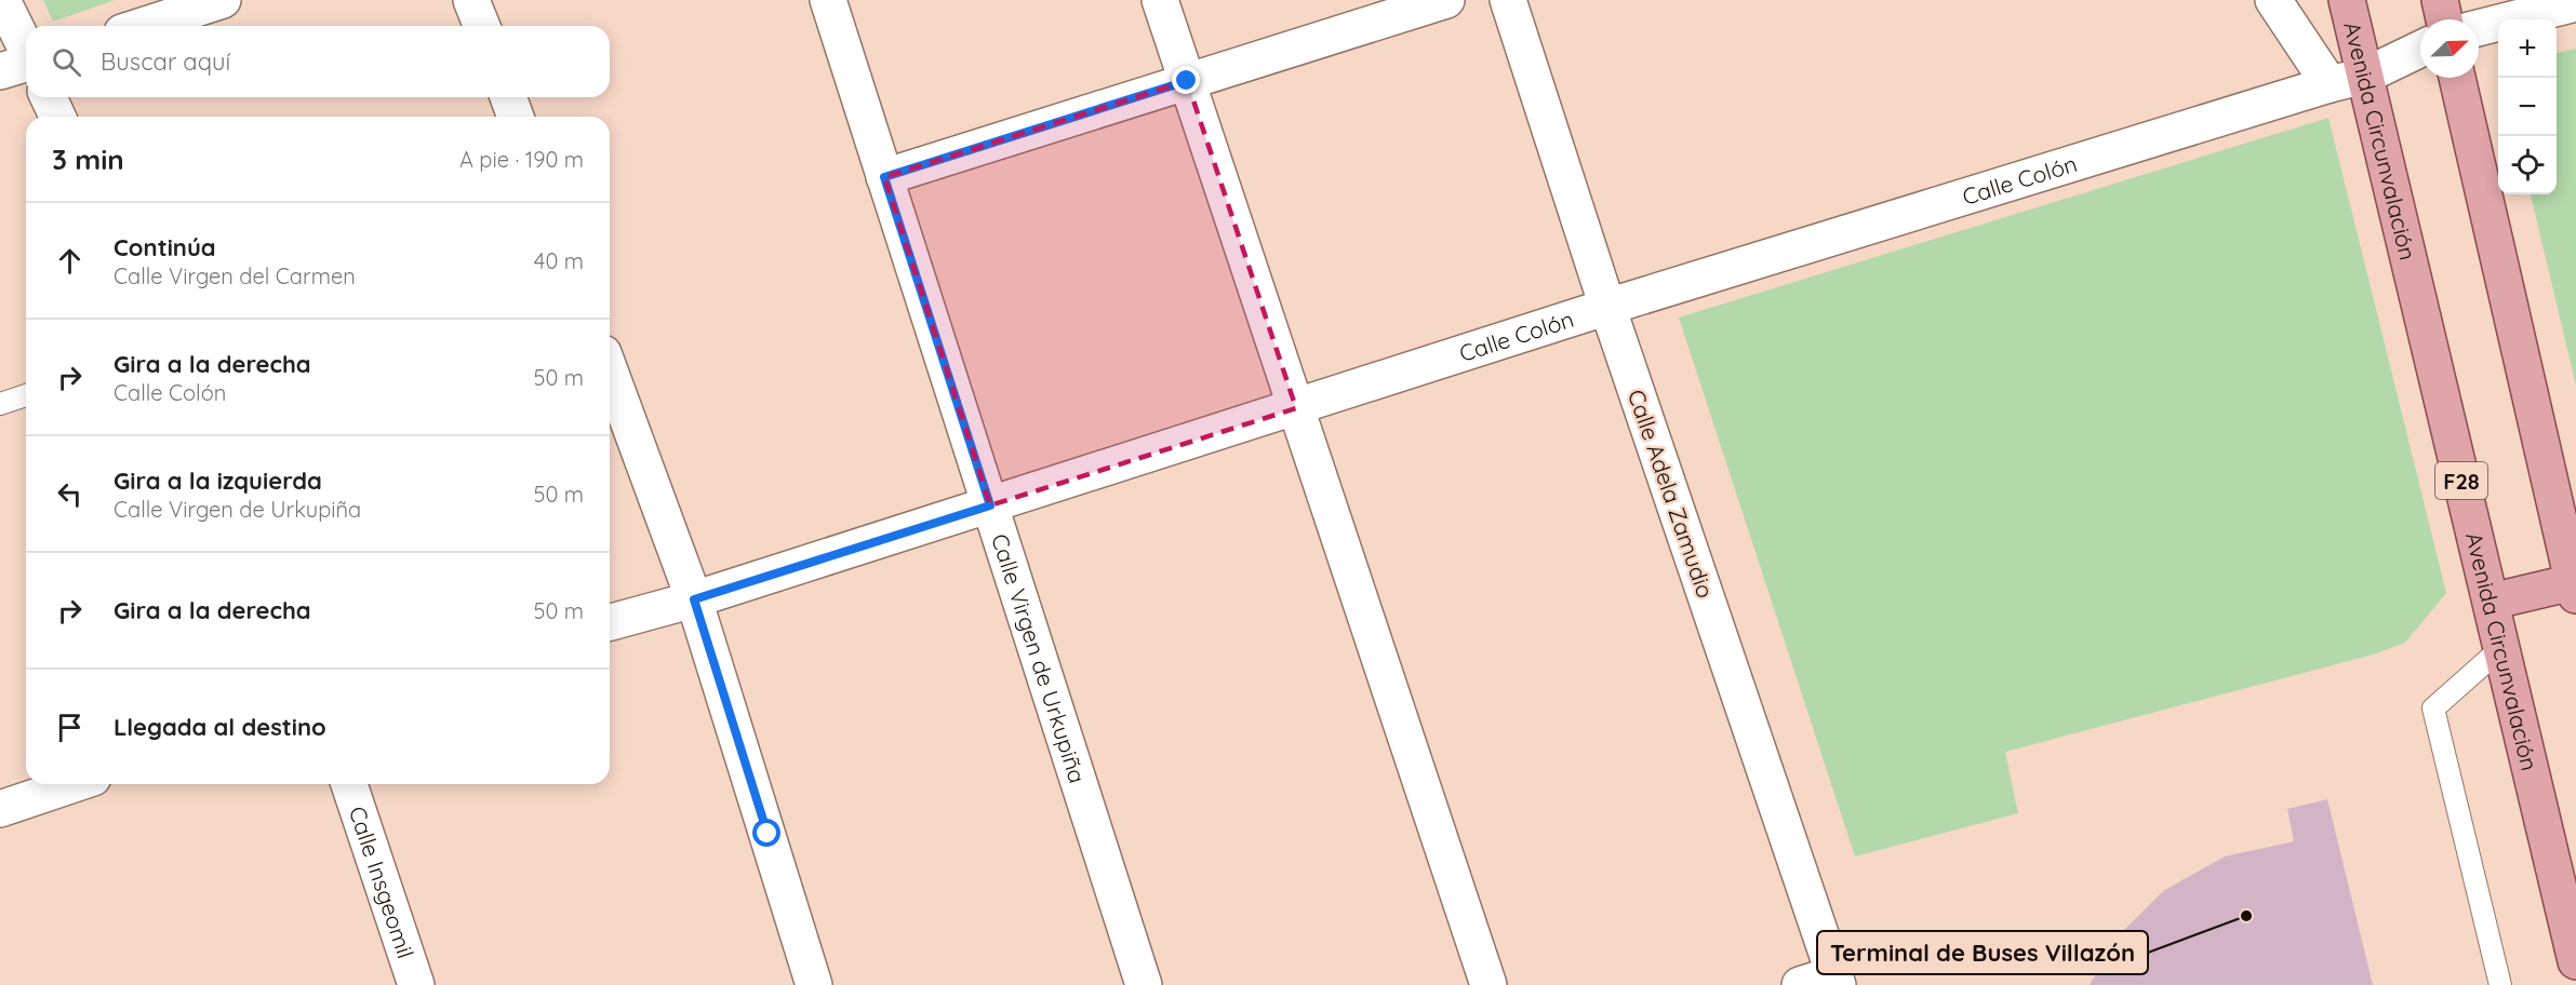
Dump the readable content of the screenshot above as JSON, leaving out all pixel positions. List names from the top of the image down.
{
  "streets": {
    "main road": ["Avenida Circunvalación", "F28"],
    "street": [
      "Calle Colón",
      "Calle Adela Zamudio",
      "Calle Virgen de Urkupiña",
      "Calle Insgeomil"
    ]
  },
  "crossings": [
    ["Avenida Circunvalación", "Calle Colón"],
    ["Calle Colón", "Calle Adela Zamudio"],
    ["Calle Colón", "Calle Virgen de Urkupiña"]
  ],
  "places": ["Terminal de Buses Villazón"],
  "north": "top right",
  "page": {
    "map_buttons": ["+", "−"],
    "search": "Buscar aquí",
    "heading": ["3 min", "A pie · 190 m"],
    "list": [
      ["Continúa", "Calle Virgen del Carmen", "40 m"],
      ["Gira a la derecha", "Calle Colón", "50 m"],
      ["Gira a la izquierda", "Calle Virgen de Urkupiña", "50 m"],
      ["Gira a la derecha", "50 m"],
      "Llegada al destino"
    ]
  }
}
